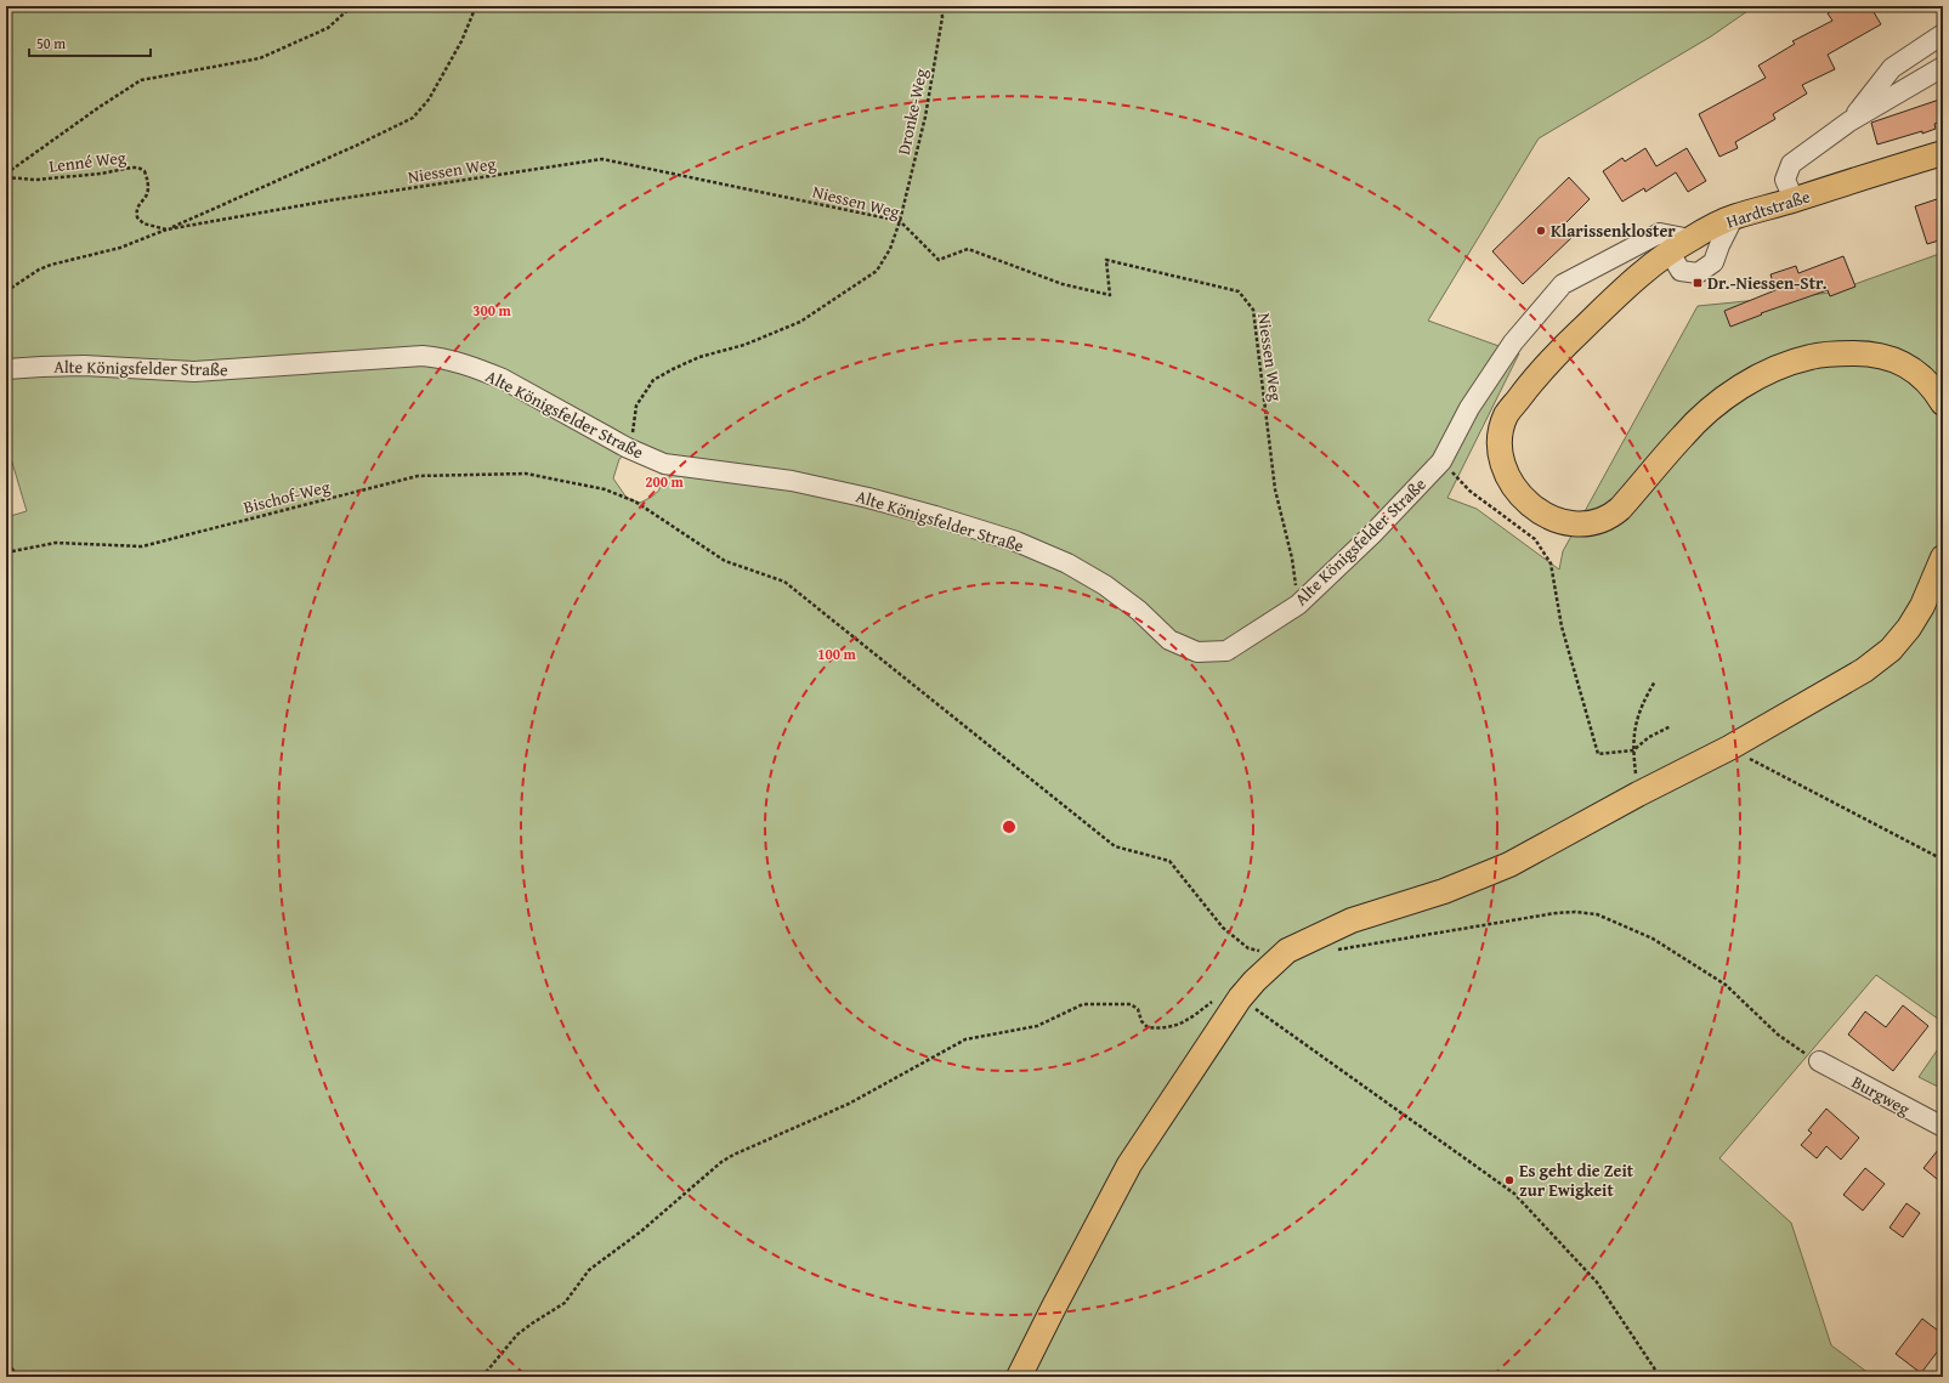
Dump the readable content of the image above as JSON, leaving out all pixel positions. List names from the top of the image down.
{
  "streets": {
    "main road": ["Hardtstraße"],
    "street": ["Alte Königsfelder Straße", "Burgweg"],
    "path": [
      "Dronke-Weg",
      "Lenné Weg",
      "Niessen Weg",
      "Bischof-Weg"
    ]
  },
  "crossings": [
    ["Dronke-Weg", "Niessen Weg"],
    ["Dronke-Weg", "Alte Königsfelder Straße"],
    ["Lenné Weg", "Niessen Weg"],
    ["Hardtstraße", "Alte Königsfelder Straße"]
  ],
  "places": {
    "other": ["Klarissenkloster", "Es geht die Zeit zur Ewigkeit"],
    "transit": ["Dr.-Niessen-Str."]
  },
  "scale_bar": "50 m",
  "rings": ["300 m", "200 m", "100 m"]
}
